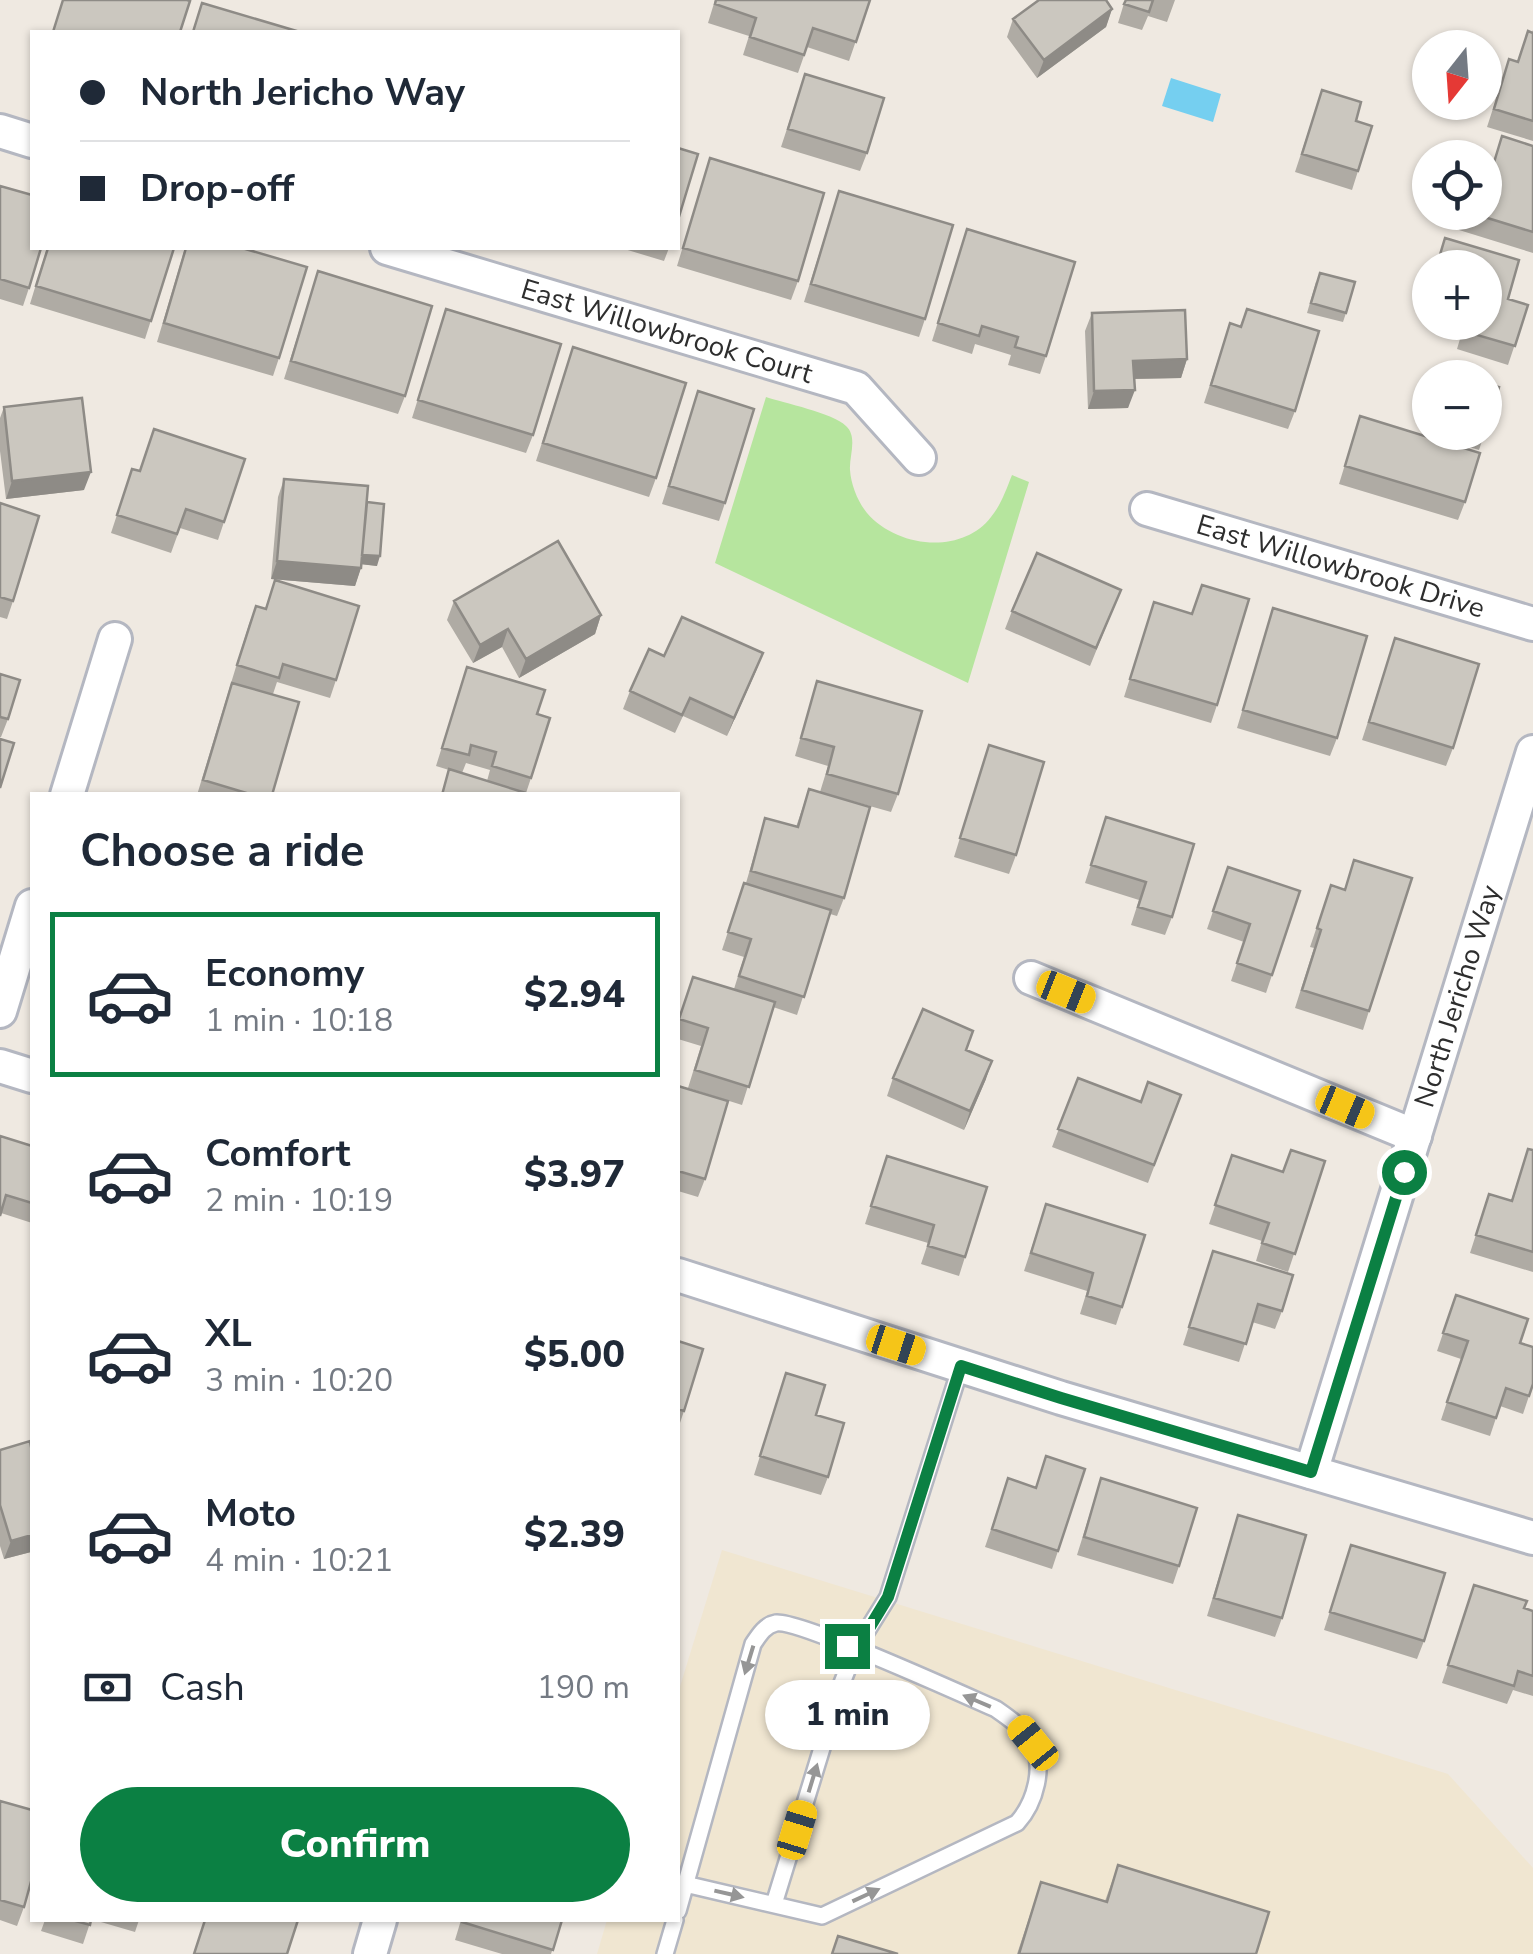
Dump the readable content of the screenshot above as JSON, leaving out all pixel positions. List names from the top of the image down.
{
  "streets": {
    "street": ["East Willowbrook Court", "East Willowbrook Drive", "North Jericho Way"]
  },
  "north": "bottom",
  "page": {
    "map_buttons": ["+", "−"],
    "banner": ["North Jericho Way", "Drop-off"],
    "heading": "Choose a ride",
    "list": [
      {
        "name": "Economy",
        "note": "1 min · 10:18",
        "value": "$2.94"
      },
      {
        "name": "Comfort",
        "note": "2 min · 10:19",
        "value": "$3.97"
      },
      {
        "name": "XL",
        "note": "3 min · 10:20",
        "value": "$5.00"
      },
      {
        "name": "Moto",
        "note": "4 min · 10:21",
        "value": "$2.39"
      }
    ],
    "pay": ["Cash", "190 m"],
    "bubble": "1 min",
    "buttons": "Confirm"
  }
}
